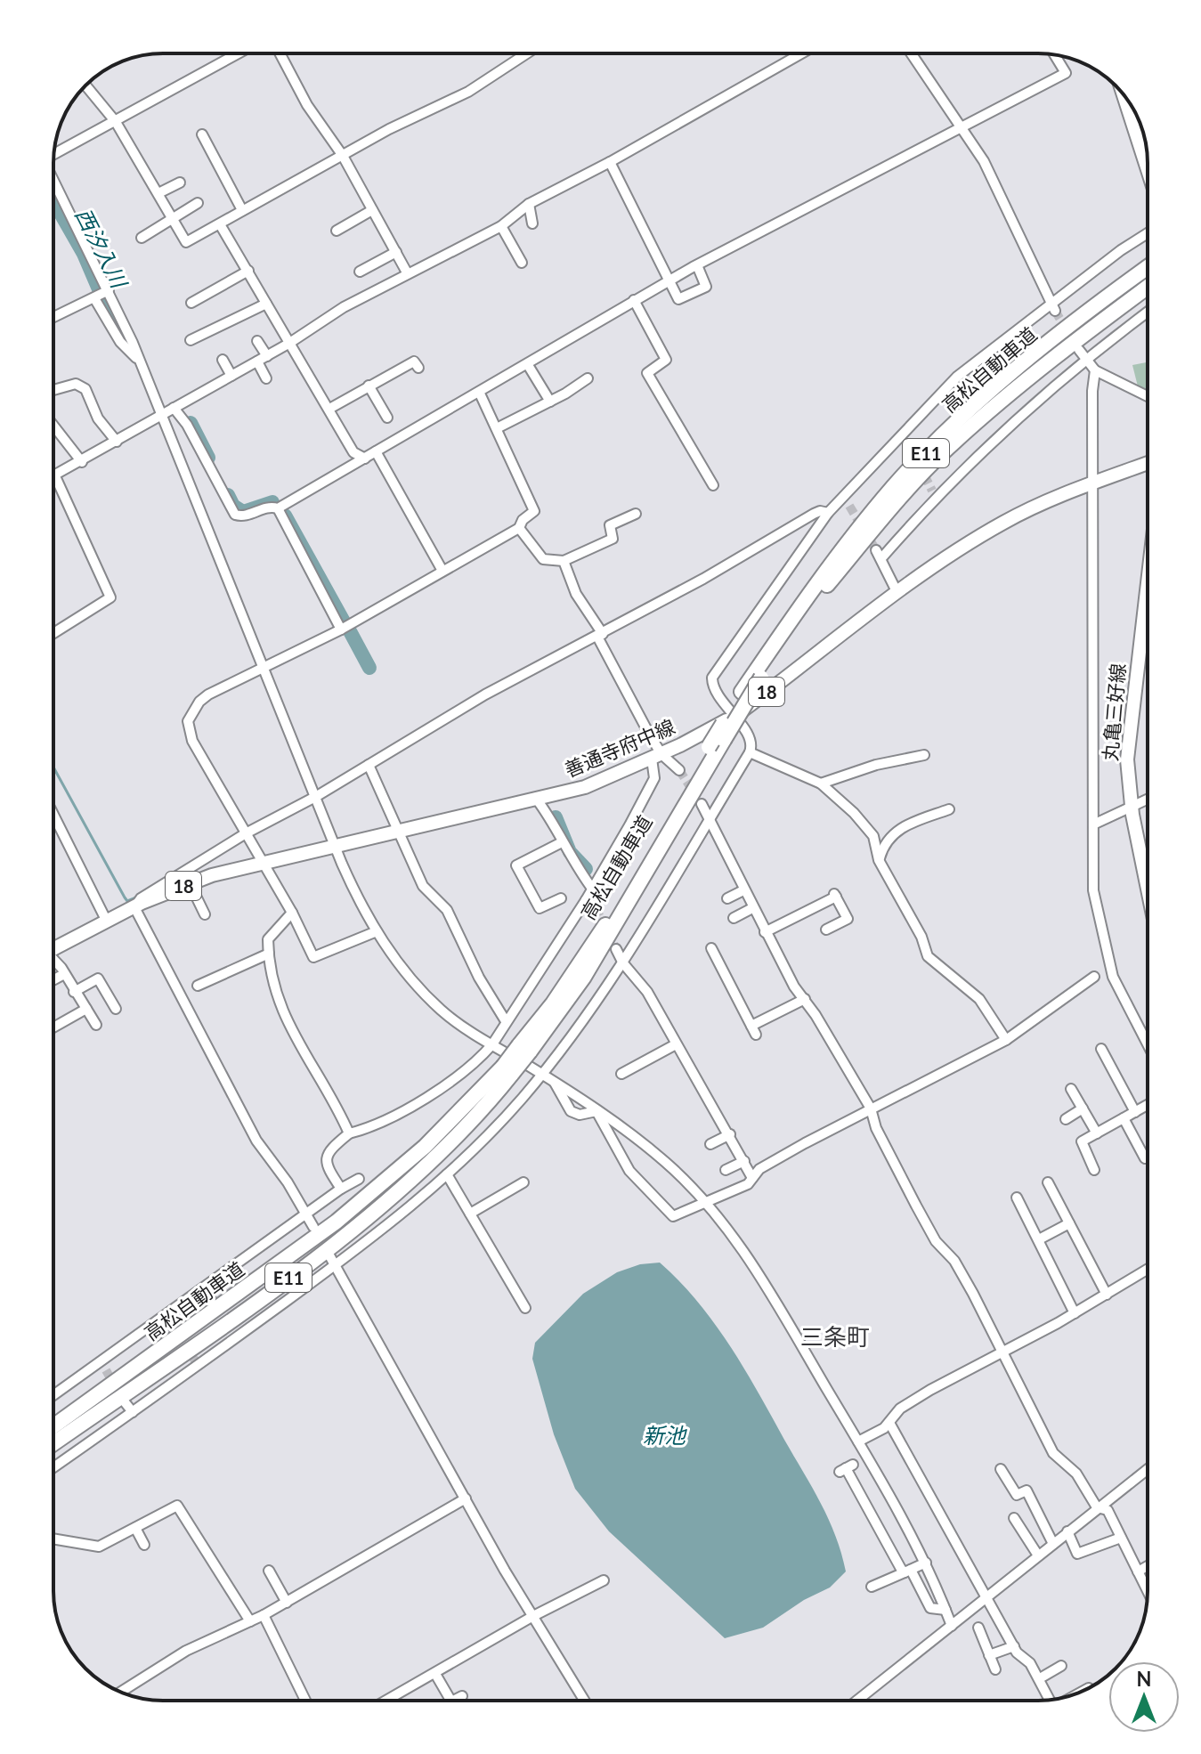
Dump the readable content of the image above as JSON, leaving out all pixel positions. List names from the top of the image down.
{
  "streets": {
    "highway": ["高松自動車道", "E11"],
    "main road": ["18", "丸亀三好線", "善通寺府中線"]
  },
  "districts": ["三条町"],
  "water": ["西汐入川", "新池"],
  "north": "top"
}
